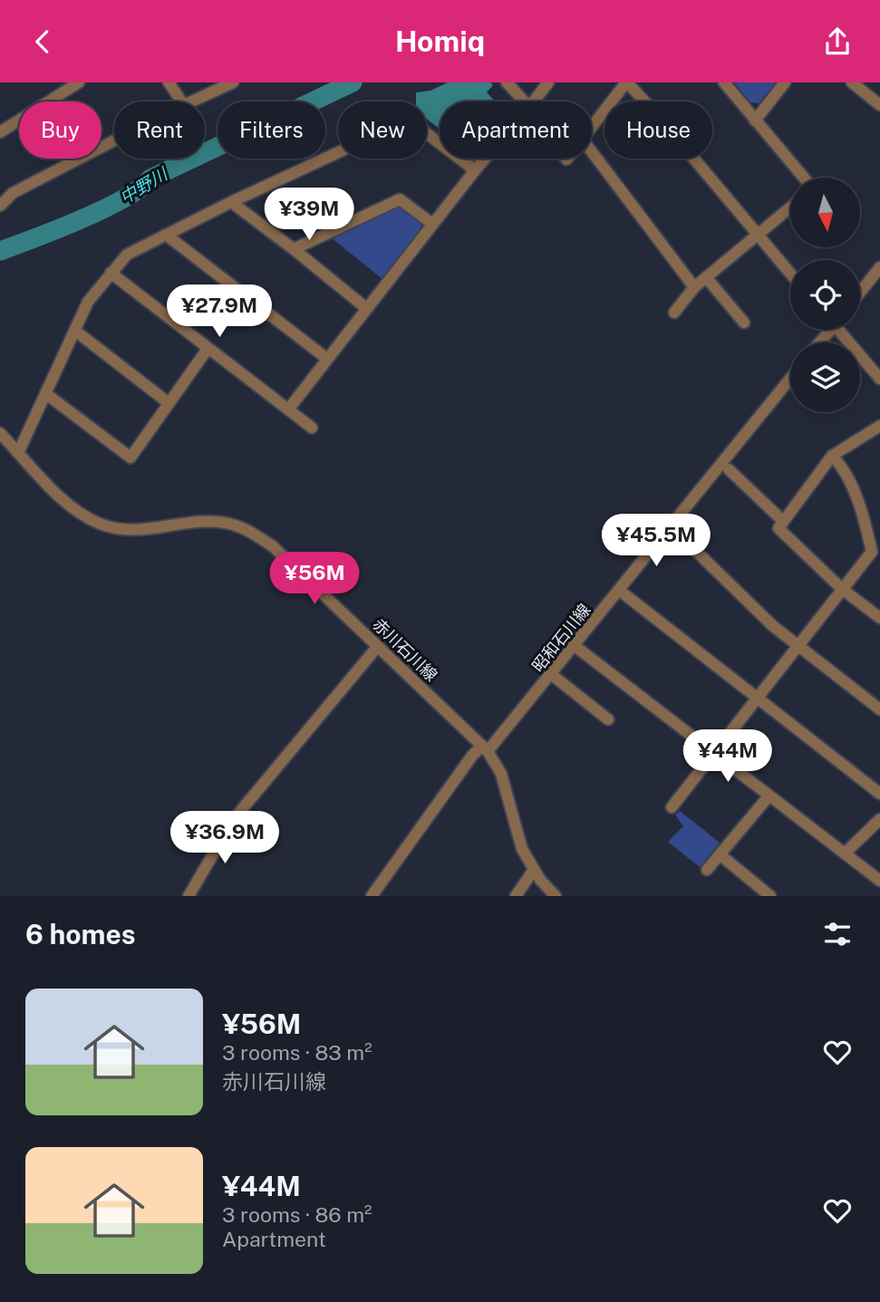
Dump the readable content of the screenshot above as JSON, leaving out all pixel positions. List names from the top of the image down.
{
  "streets": {
    "street": ["昭和石川線", "赤川石川線"]
  },
  "crossings": [
    ["昭和石川線", "赤川石川線"]
  ],
  "water": ["中野川"],
  "north": "bottom",
  "page": {
    "header": "Homiq",
    "chip": [
      "Buy",
      "Rent",
      "Filters",
      "New",
      "Apartment",
      "House"
    ],
    "price": [
      "¥39M",
      "¥27.9M",
      "¥45.5M",
      "¥56M",
      "¥44M",
      "¥36.9M"
    ],
    "heading": "6 homes",
    "list": [
      {
        "name": "¥56M",
        "note": "3 rooms · 83 m² · 赤川石川線"
      },
      {
        "name": "¥44M",
        "note": "3 rooms · 86 m² · Apartment"
      }
    ]
  }
}
